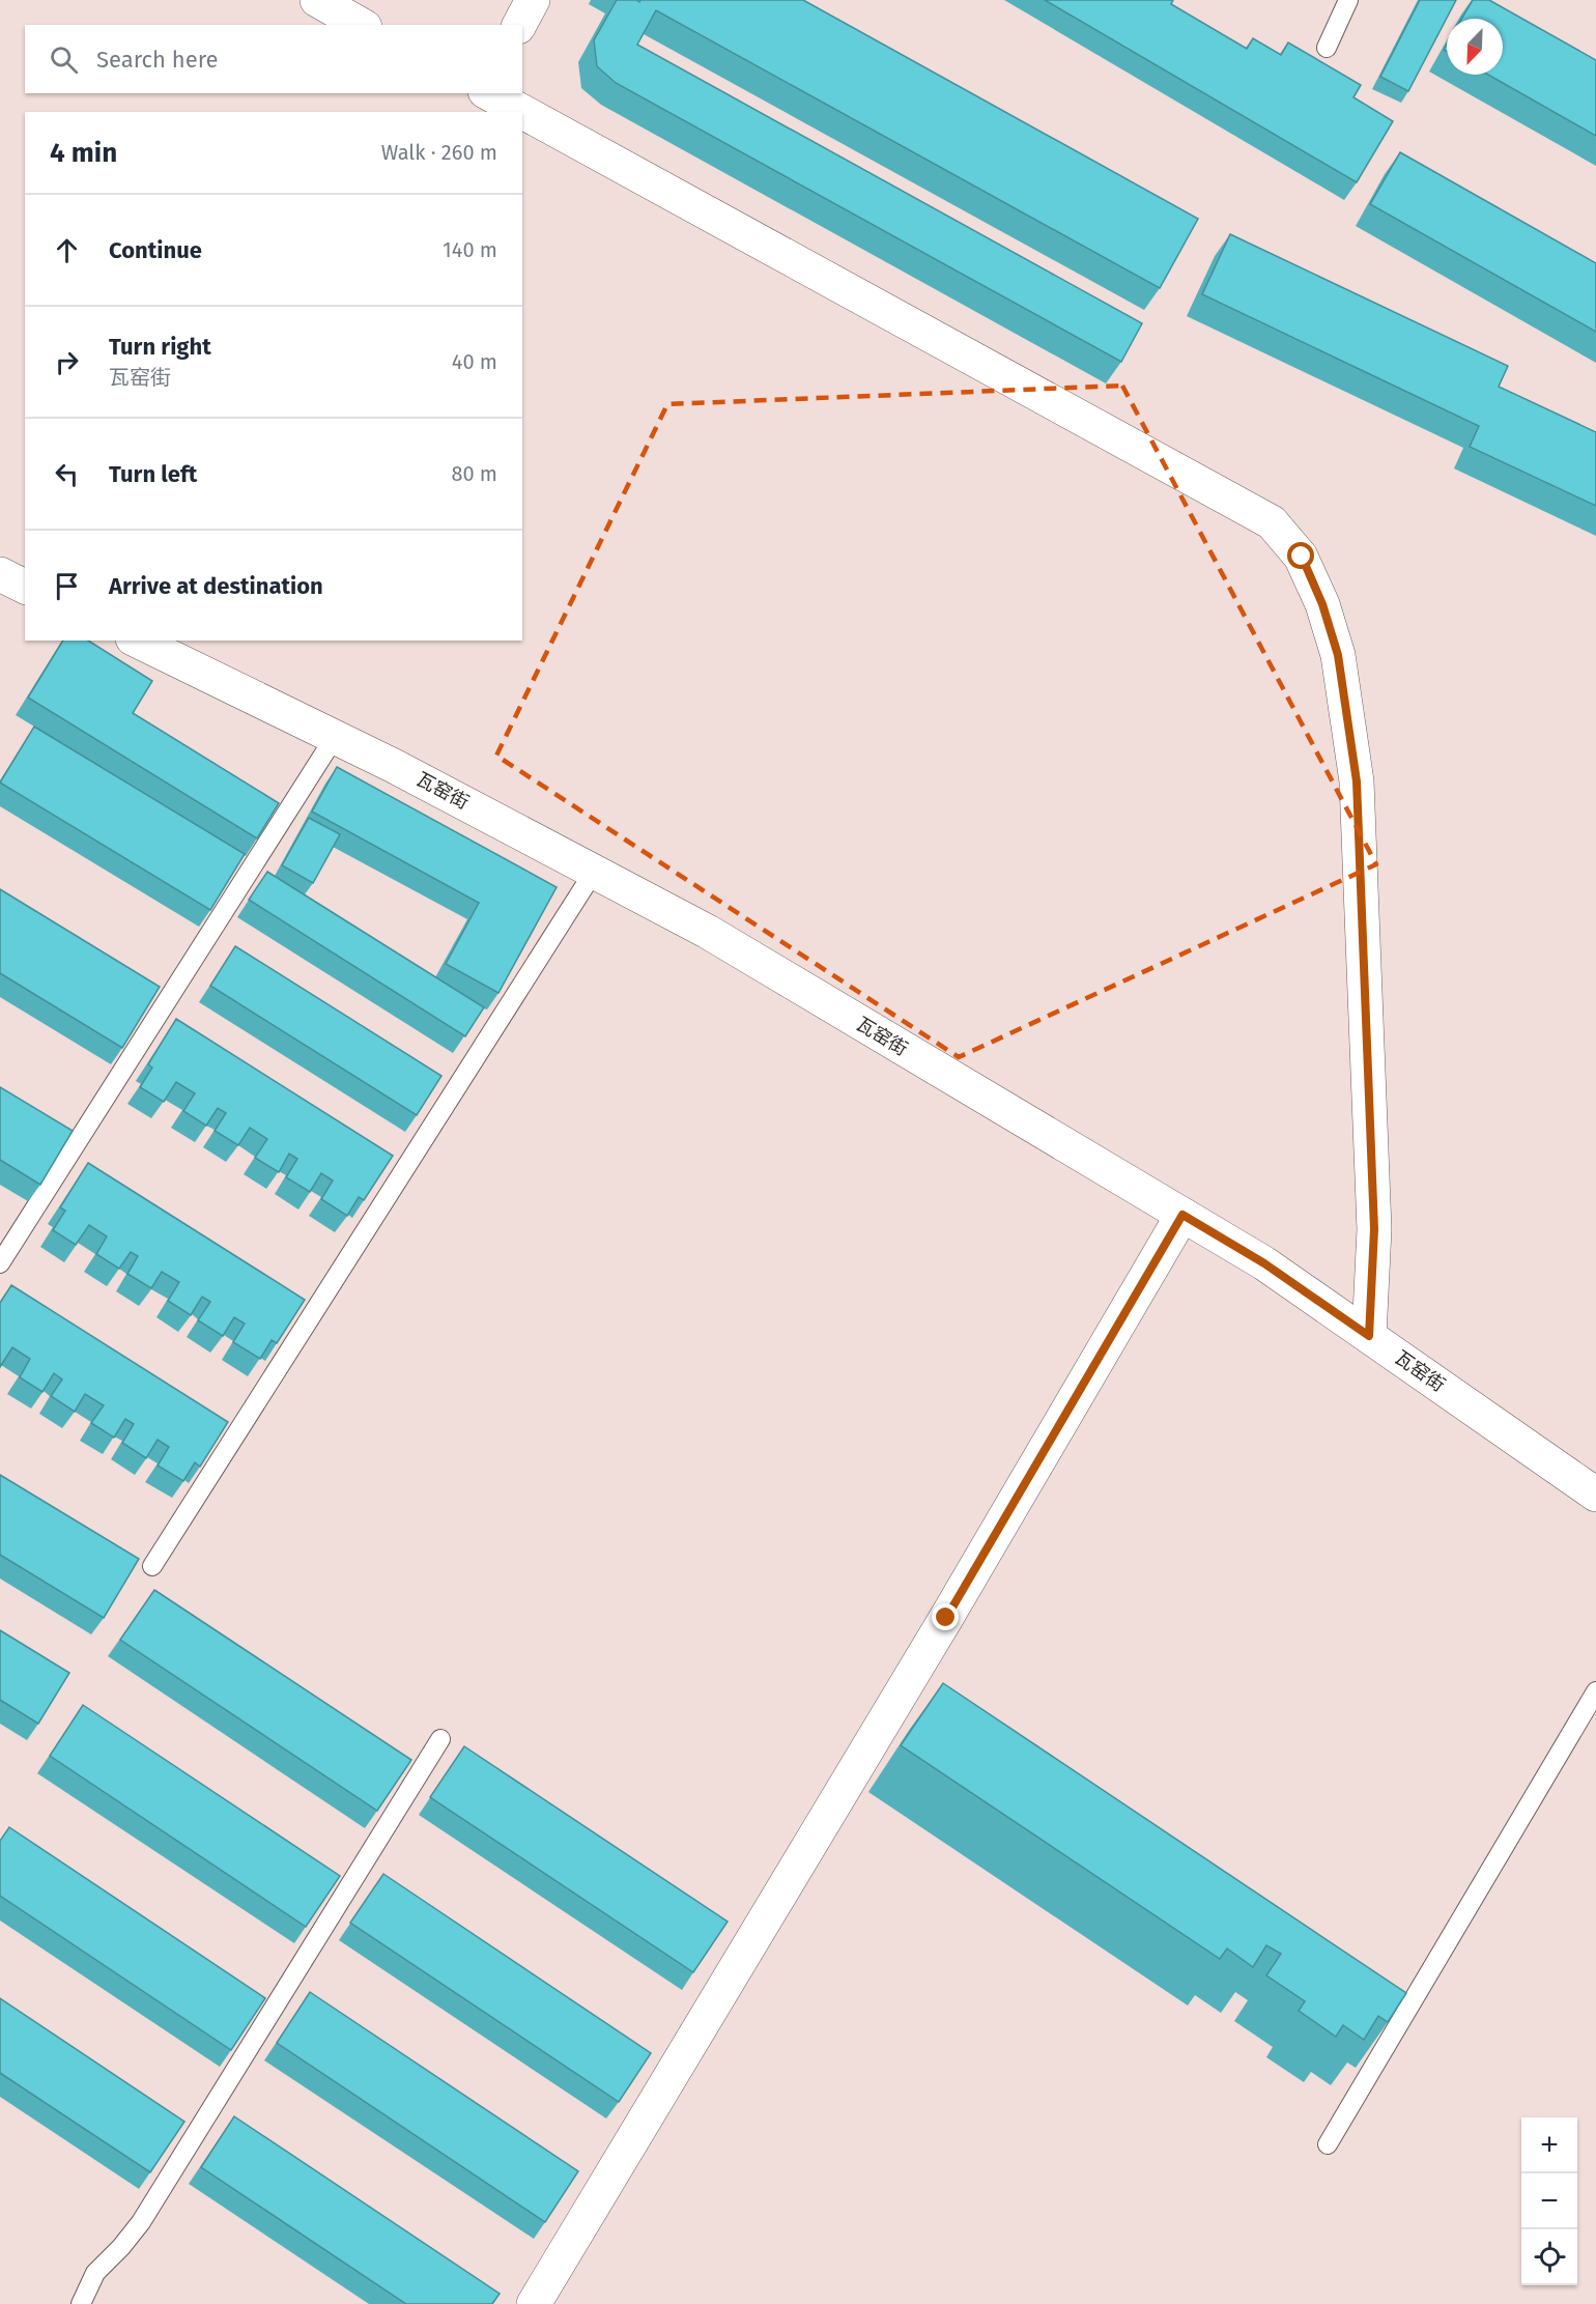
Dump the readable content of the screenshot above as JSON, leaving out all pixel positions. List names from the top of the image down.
{
  "streets": {
    "street": ["瓦窑街"]
  },
  "north": "bottom left",
  "page": {
    "search": "Search here",
    "heading": ["4 min", "Walk · 260 m"],
    "list": [
      ["Continue", "140 m"],
      ["Turn right", "瓦窑街", "40 m"],
      ["Turn left", "80 m"],
      "Arrive at destination"
    ],
    "map_buttons": ["+", "−"]
  }
}
